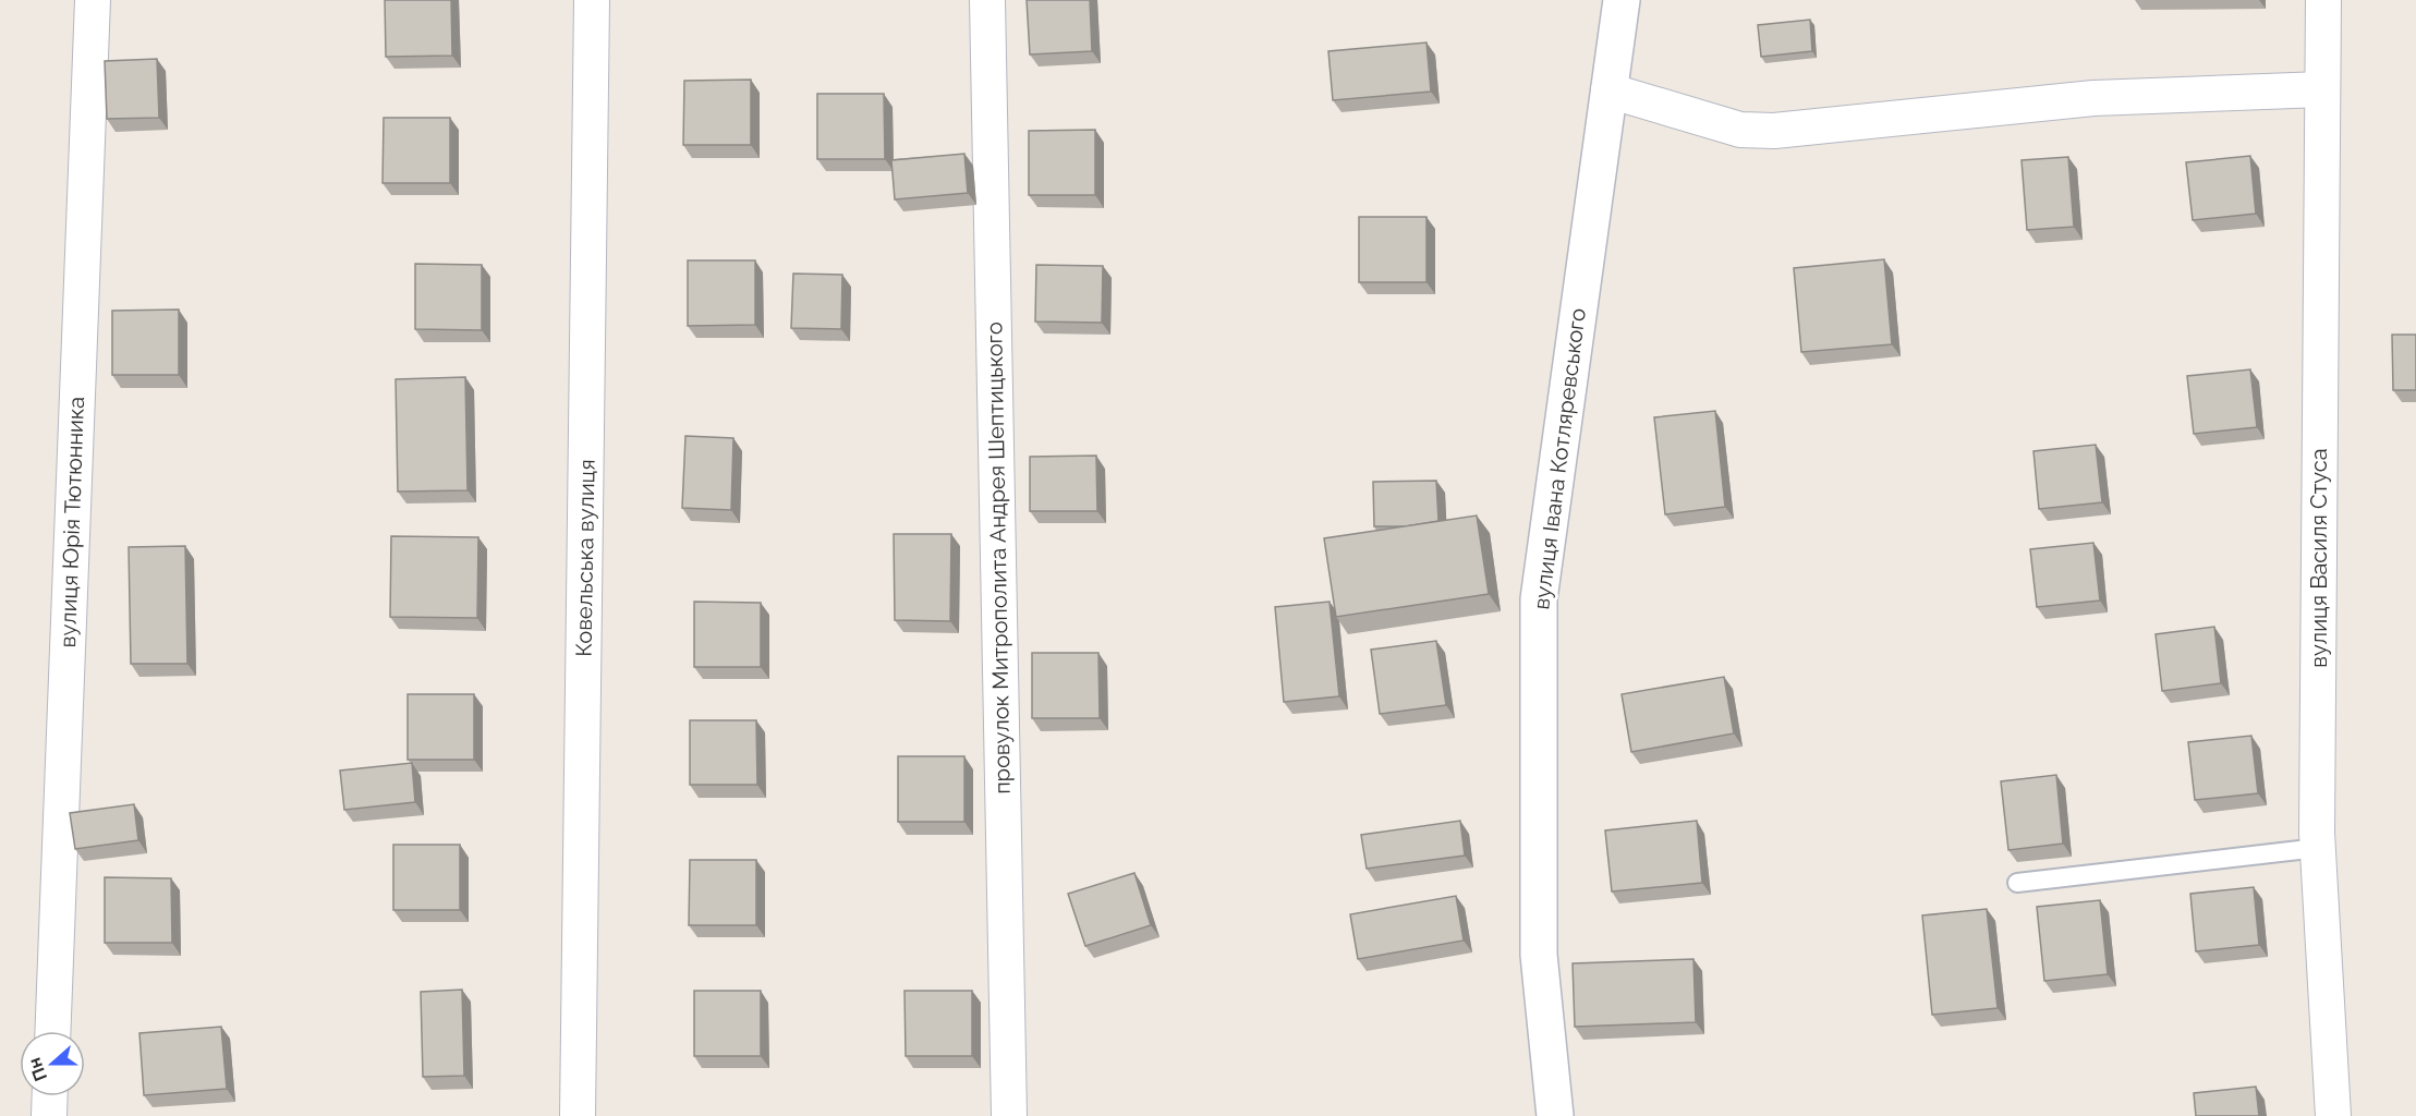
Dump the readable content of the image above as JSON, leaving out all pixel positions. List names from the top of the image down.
{
  "streets": {
    "street": [
      "вулиця Івана Котляревського",
      "вулиця Юрія Тютюнника",
      "Ковельська вулиця",
      "провулок Митрополита Андрея Шептицького",
      "вулиця Василя Стуса"
    ]
  },
  "north": "left"
}
